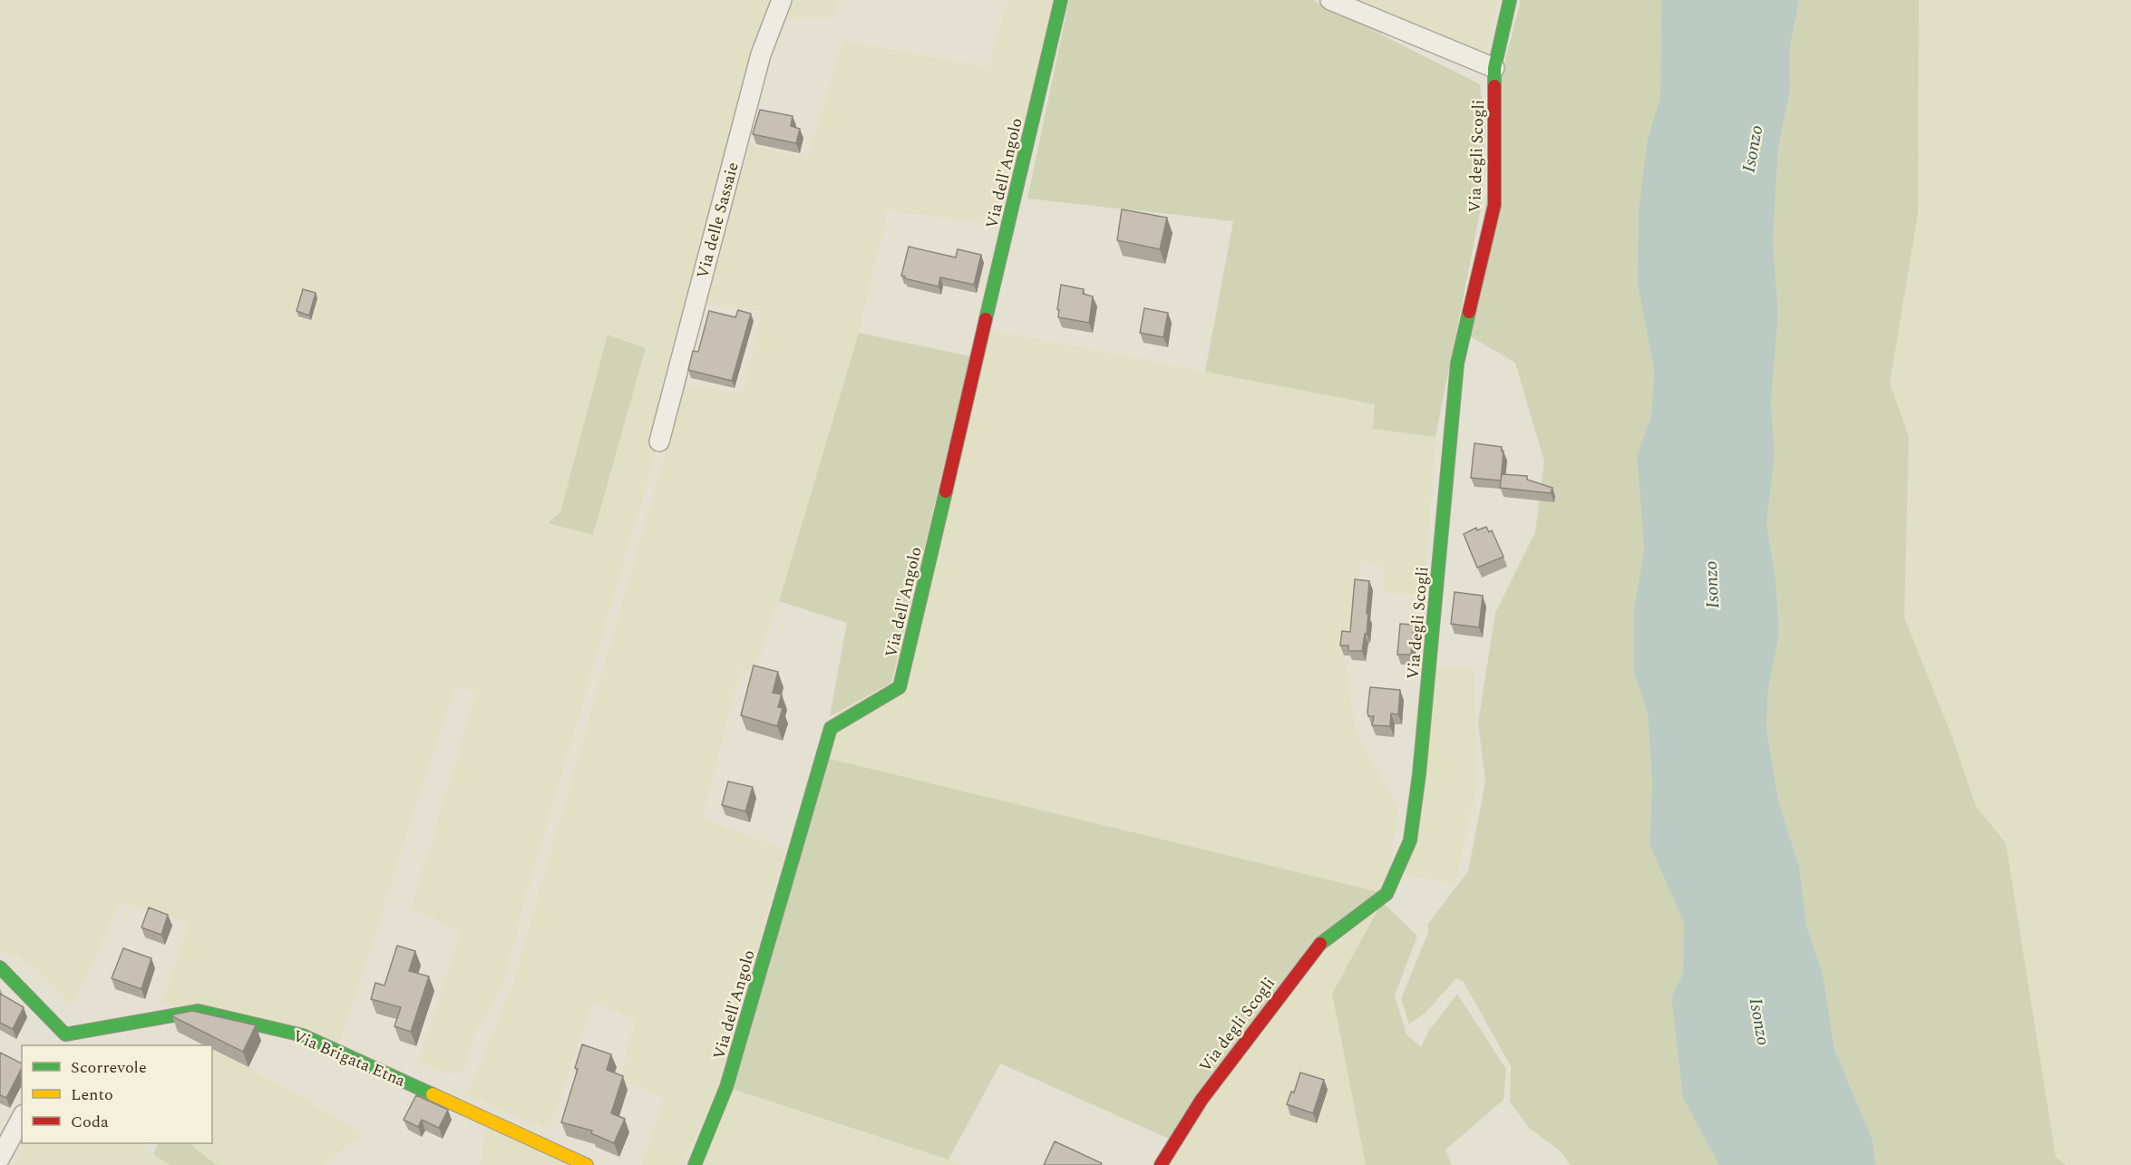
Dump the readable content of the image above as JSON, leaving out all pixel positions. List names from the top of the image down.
{
  "streets": {
    "street": [
      "Via degli Scogli",
      "Via dell'Angolo",
      "Via delle Sassaie",
      "Via Brigata Etna"
    ]
  },
  "water": ["Isonzo"],
  "legend": ["Scorrevole", "Lento", "Coda"]
}
